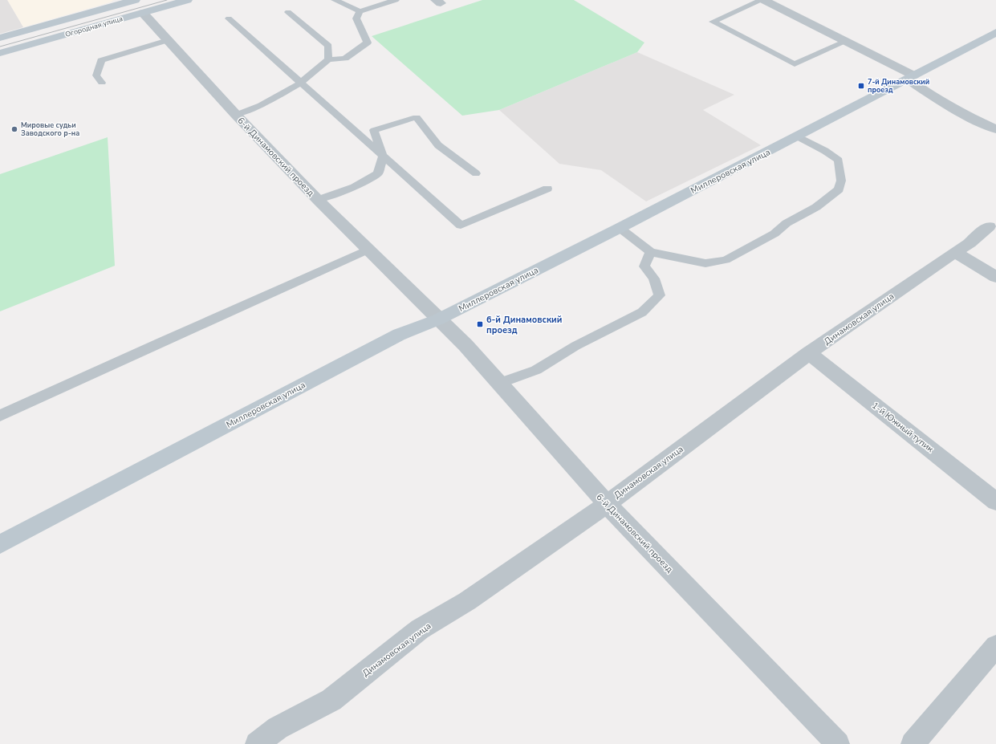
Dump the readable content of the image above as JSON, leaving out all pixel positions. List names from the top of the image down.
{
  "streets": {
    "street": [
      "Огородная улица",
      "6-й Динамовский проезд",
      "Миллеровская улица",
      "Динамовская улица",
      "1-й Южный тупик"
    ]
  },
  "crossings": [
    ["Огородная улица", "6-й Динамовский проезд"],
    ["6-й Динамовский проезд", "Миллеровская улица"],
    ["6-й Динамовский проезд", "Динамовская улица"],
    ["Динамовская улица", "1-й Южный тупик"]
  ],
  "places": {
    "transit": ["7-й Динамовский проезд", "6-й Динамовский проезд"],
    "other": ["Мировые судьи Заводского р-на"]
  }
}
